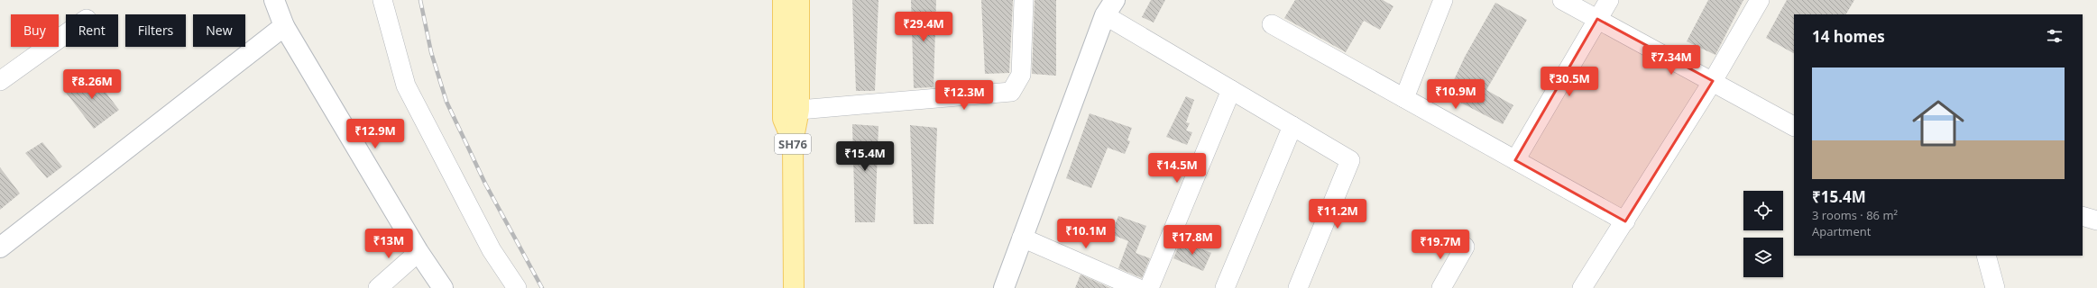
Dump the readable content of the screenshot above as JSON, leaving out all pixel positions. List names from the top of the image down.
{
  "streets": {
    "main road": ["SH76"]
  },
  "page": {
    "price": [
      "₹29.4M",
      "₹7.34M",
      "₹30.5M",
      "₹8.26M",
      "₹10.9M",
      "₹12.3M",
      "₹12.9M",
      "₹15.4M",
      "₹14.5M",
      "₹11.2M",
      "₹10.1M",
      "₹17.8M",
      "₹13M",
      "₹19.7M"
    ],
    "chip": [
      "Buy",
      "Rent",
      "Filters",
      "New"
    ],
    "heading": "14 homes",
    "list": [
      {
        "name": "₹15.4M",
        "note": "3 rooms · 86 m² · Apartment"
      }
    ]
  }
}
